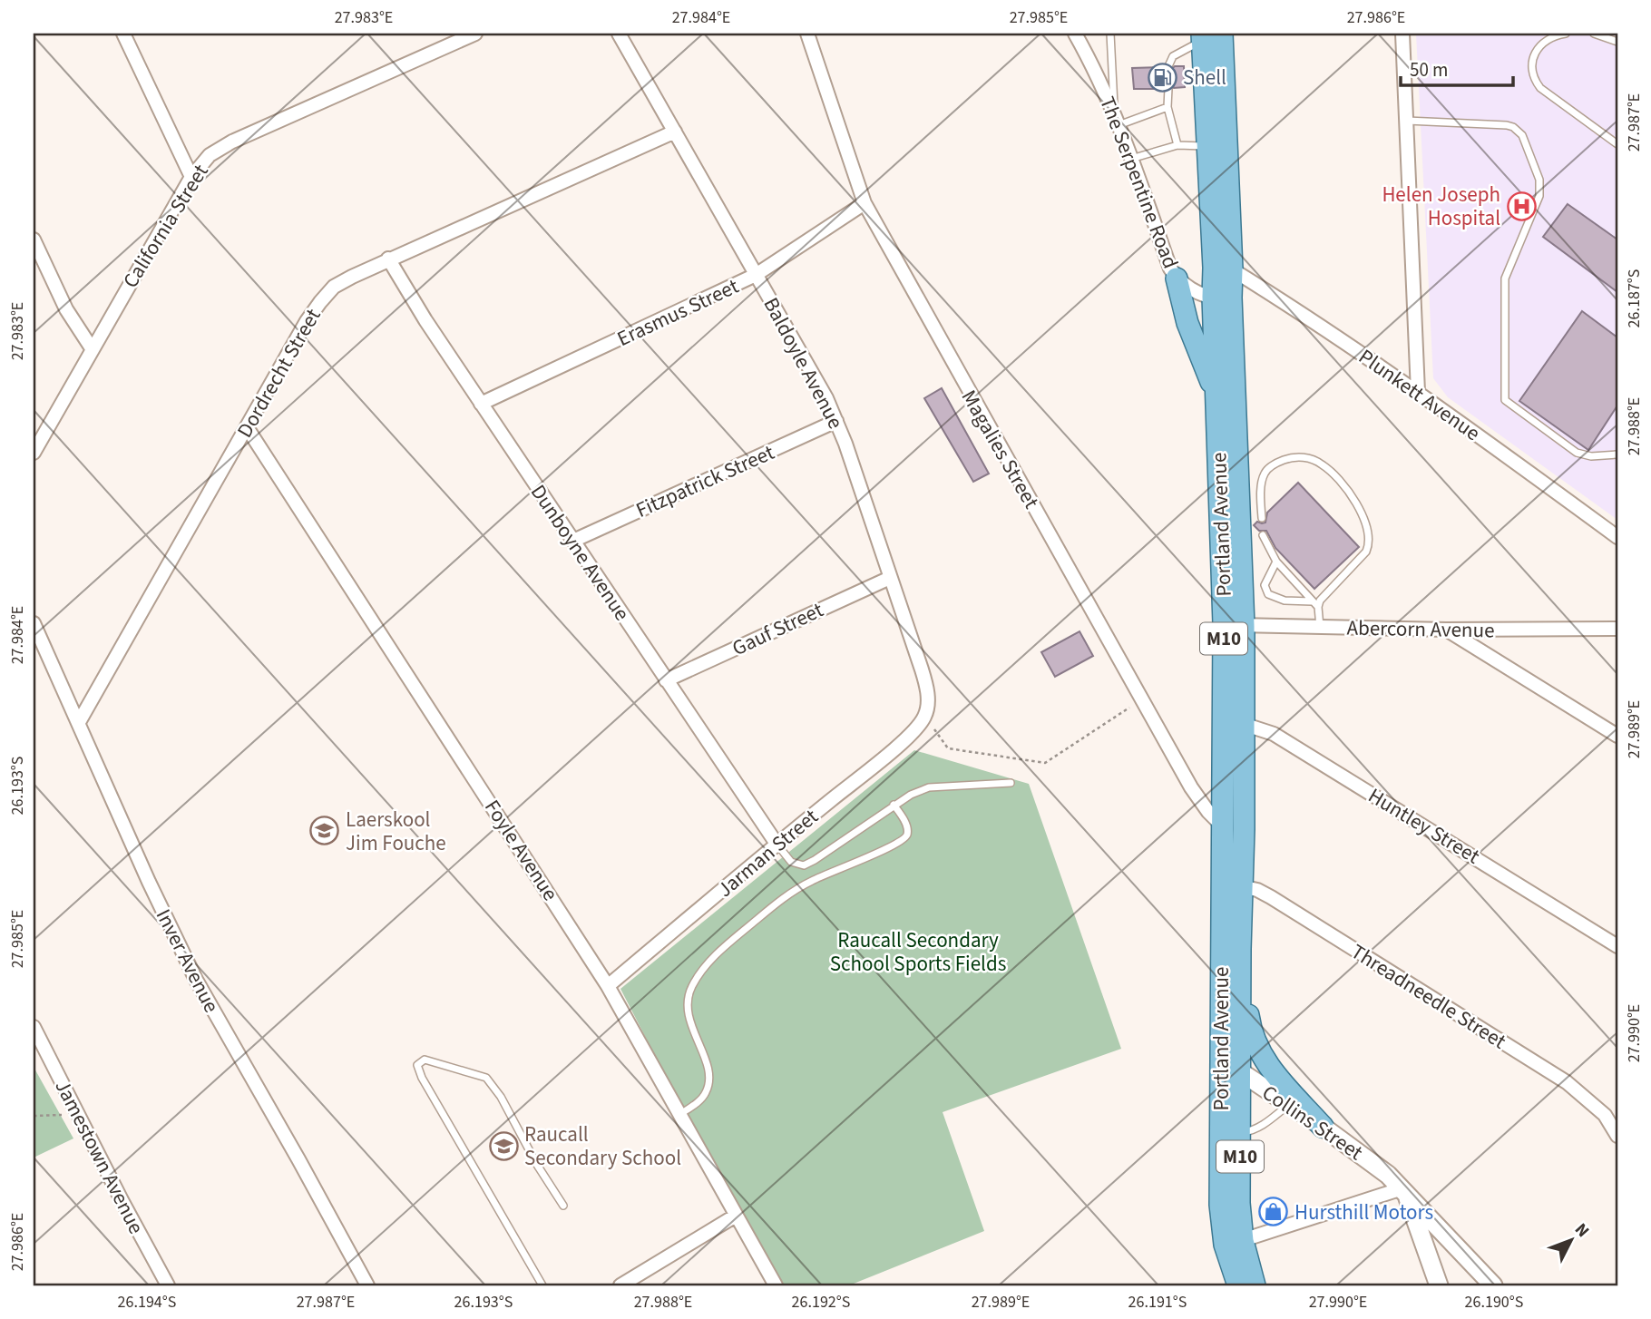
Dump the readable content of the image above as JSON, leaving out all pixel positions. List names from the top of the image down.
{
  "streets": {
    "main road": ["Portland Avenue", "M10"],
    "street": [
      "The Serpentine Road",
      "California Street",
      "Erasmus Street",
      "Baldoyle Avenue",
      "Dordrecht Street",
      "Plunkett Avenue",
      "Magalies Street",
      "Fitzpatrick Street",
      "Dunboyne Avenue",
      "Gauf Street",
      "Abercorn Avenue",
      "Huntley Street",
      "Foyle Avenue",
      "Jarman Street",
      "Inver Avenue",
      "Threadneedle Street",
      "Collins Street",
      "Jamestown Avenue"
    ]
  },
  "crossings": [
    ["The Serpentine Road", "Portland Avenue"],
    ["Erasmus Street", "Baldoyle Avenue"],
    ["Erasmus Street", "Magalies Street"],
    ["Erasmus Street", "Dunboyne Avenue"],
    ["Baldoyle Avenue", "Dordrecht Street"],
    ["Baldoyle Avenue", "Fitzpatrick Street"],
    ["Baldoyle Avenue", "Gauf Street"],
    ["Baldoyle Avenue", "Jarman Street"],
    ["Dordrecht Street", "Dunboyne Avenue"],
    ["Dordrecht Street", "Foyle Avenue"],
    ["Dordrecht Street", "Inver Avenue"],
    ["Plunkett Avenue", "Portland Avenue"],
    ["Magalies Street", "Portland Avenue"],
    ["Fitzpatrick Street", "Dunboyne Avenue"],
    ["Portland Avenue", "Abercorn Avenue"],
    ["Portland Avenue", "M10"],
    ["Portland Avenue", "Huntley Street"],
    ["Portland Avenue", "Threadneedle Street"],
    ["Portland Avenue", "Collins Street"],
    ["Dunboyne Avenue", "Gauf Street"],
    ["Dunboyne Avenue", "Jarman Street"],
    ["Foyle Avenue", "Jarman Street"]
  ],
  "parks": ["Raucall Secondary School Sports Fields"],
  "places": {
    "fuel station": ["Shell"],
    "hospital": ["Helen Joseph Hospital"],
    "school or university": ["Laerskool Jim Fouche", "Raucall Secondary School"],
    "shop": ["Hursthill Motors"]
  },
  "scale_bar": "50 m",
  "north": "top right",
  "coordinates": [
    "27.983°E",
    "27.984°E",
    "27.985°E",
    "27.986°E",
    "27.987°E",
    "26.187°S",
    "27.988°E",
    "27.989°E",
    "26.193°S",
    "27.990°E",
    "26.194°S",
    "26.192°S",
    "26.191°S",
    "26.190°S"
  ]
}
